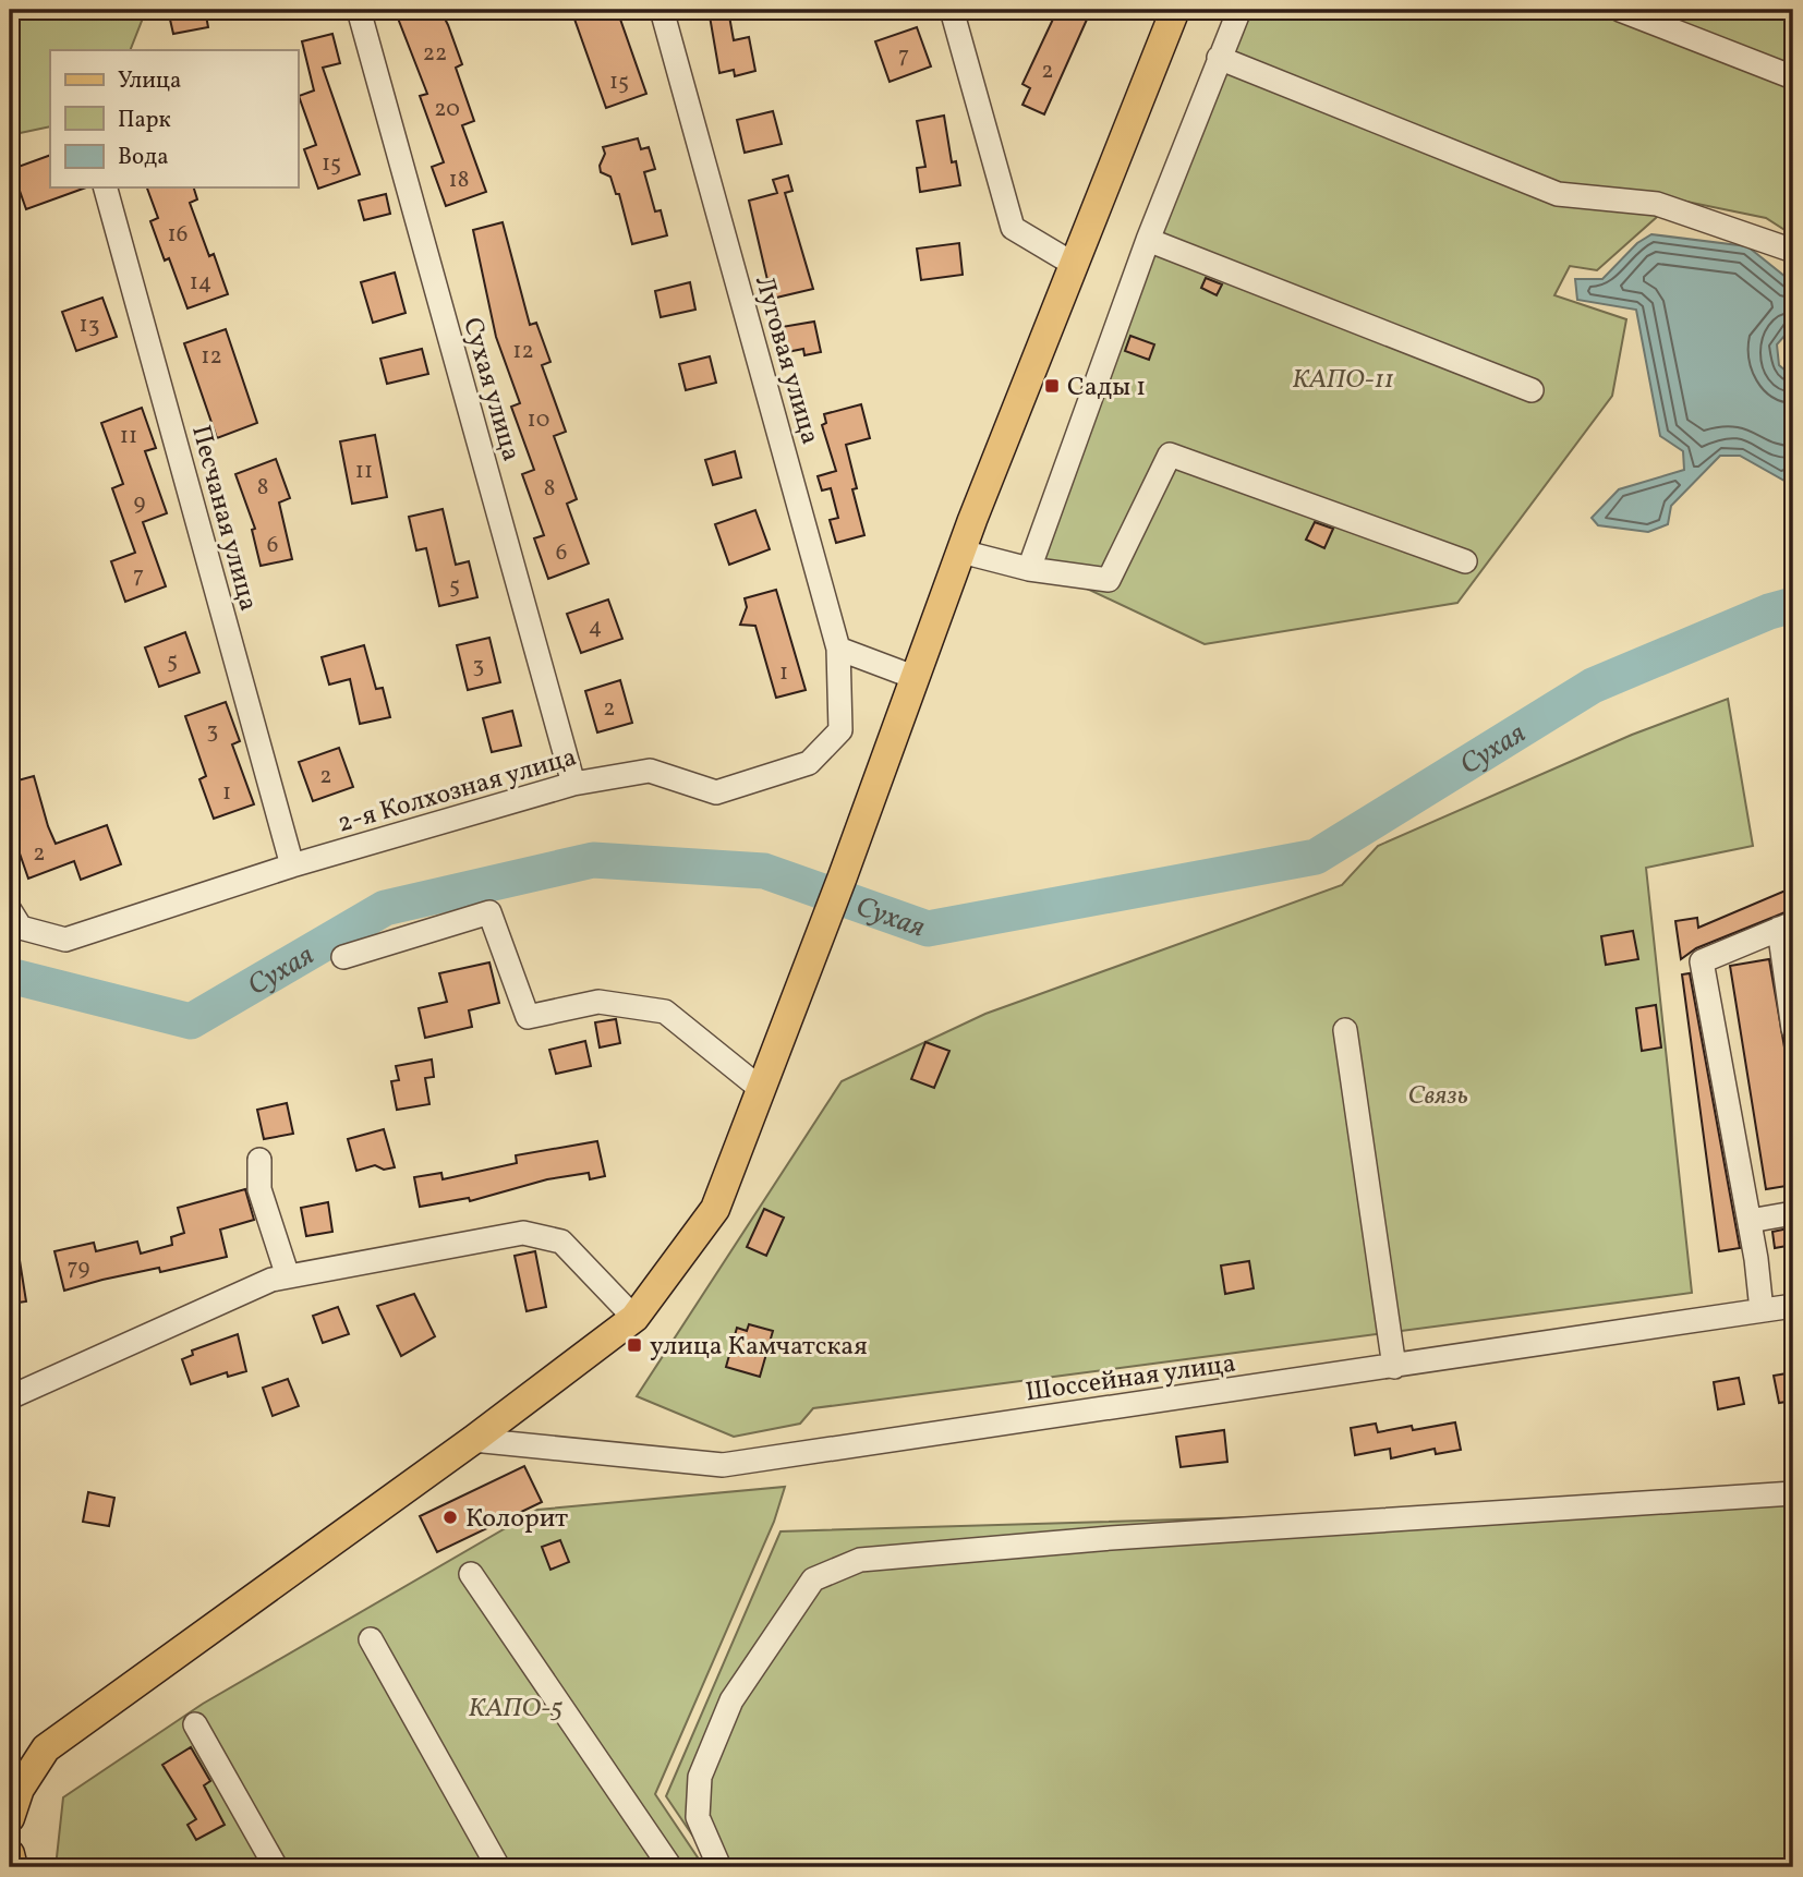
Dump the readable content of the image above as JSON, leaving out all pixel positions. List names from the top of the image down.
{
  "streets": {
    "street": [
      "Луговая улица",
      "Сухая улица",
      "Песчаная улица",
      "2-я Колхозная улица",
      "Шоссейная улица"
    ]
  },
  "crossings": [
    ["Луговая улица", "2-я Колхозная улица"],
    ["Сухая улица", "2-я Колхозная улица"],
    ["Песчаная улица", "2-я Колхозная улица"]
  ],
  "water": ["Сухая"],
  "parks": ["КАПО-11", "Связь", "КАПО-5"],
  "places": {
    "transit": ["Сады 1", "улица Камчатская"],
    "other": ["Колорит"]
  },
  "house_numbers": [
    "22",
    "7",
    "2",
    "15",
    "20",
    "15",
    "18",
    "16",
    "14",
    "13",
    "12",
    "12",
    "10",
    "11",
    "11",
    "8",
    "8",
    "9",
    "6",
    "6",
    "7",
    "5",
    "4",
    "5",
    "3",
    "1",
    "2",
    "3",
    "2",
    "1",
    "2",
    "79"
  ],
  "legend": ["Улица", "Парк", "Вода"]
}
